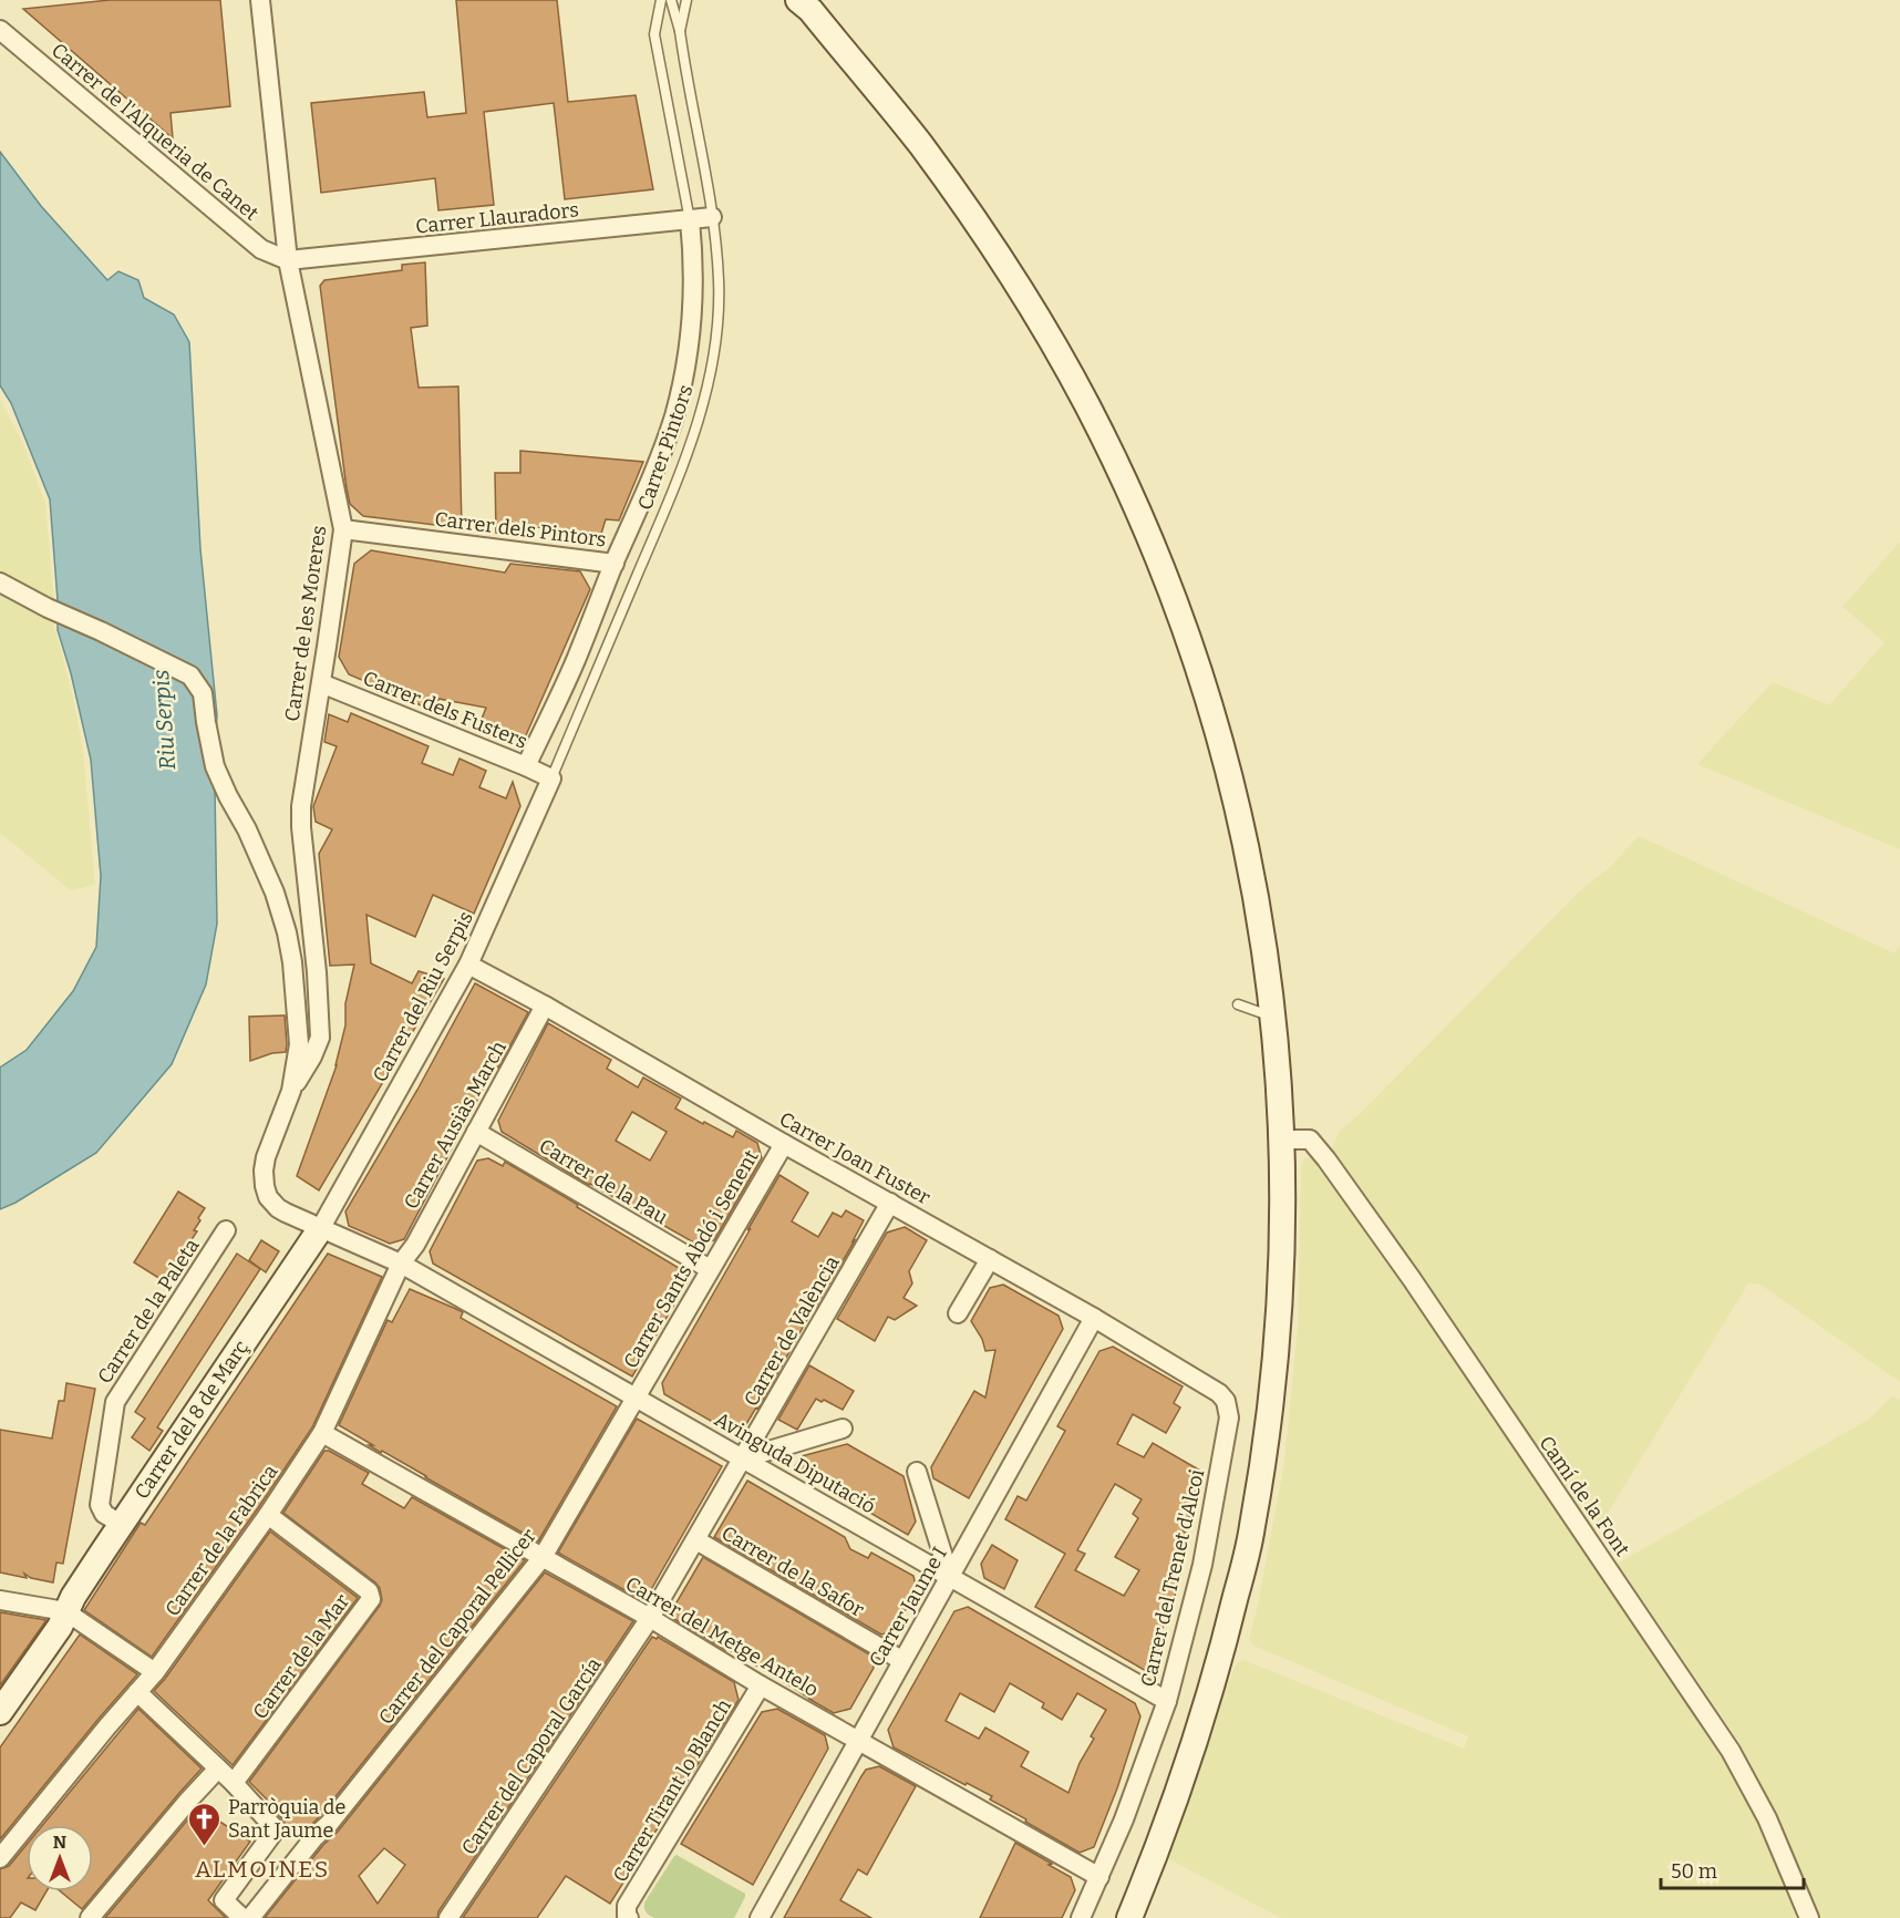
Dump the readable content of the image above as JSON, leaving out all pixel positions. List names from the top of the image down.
{
  "streets": {
    "main road": ["Carrer del 8 de Març"],
    "street": [
      "Carrer de l'Alqueria de Canet",
      "Carrer Llauradors",
      "Carrer dels Pintors",
      "Carrer de les Moreres",
      "Carrer dels Fusters",
      "Carrer del Riu Serpis",
      "Carrer Ausiàs March",
      "Carrer Joan Fuster",
      "Carrer de la Pau",
      "Carrer Sants Abdó i Senent",
      "Carrer de la Paleta",
      "Carrer de València",
      "Avinguda Diputació",
      "Camí de la Font",
      "Carrer de la Fabrica",
      "Carrer de la Safor",
      "Carrer del Trenet d'Alcoi",
      "Carrer Jaume I",
      "Carrer del Caporal Pellicer",
      "Carrer del Metge Antelo",
      "Carrer de la Mar",
      "Carrer del Caporal García",
      "Carrer Tirant lo Blanch"
    ],
    "lane": ["Carrer Pintors"]
  },
  "crossings": [
    ["Carrer de l'Alqueria de Canet", "Carrer Llauradors"],
    ["Carrer de l'Alqueria de Canet", "Carrer de les Moreres"],
    ["Carrer Llauradors", "Carrer Pintors"],
    ["Carrer Llauradors", "Carrer dels Pintors"],
    ["Carrer Llauradors", "Carrer de les Moreres"],
    ["Carrer Pintors", "Carrer dels Fusters"],
    ["Carrer Pintors", "Carrer del Riu Serpis"],
    ["Carrer dels Pintors", "Carrer de les Moreres"],
    ["Carrer de les Moreres", "Carrer dels Fusters"],
    ["Carrer dels Fusters", "Carrer del Riu Serpis"],
    ["Carrer del Riu Serpis", "Carrer Joan Fuster"],
    ["Carrer del Riu Serpis", "Carrer del 8 de Març"],
    ["Carrer Ausiàs March", "Carrer Joan Fuster"],
    ["Carrer Ausiàs March", "Carrer de la Pau"],
    ["Carrer Ausiàs March", "Avinguda Diputació"],
    ["Carrer Ausiàs March", "Carrer de la Fabrica"],
    ["Carrer Ausiàs March", "Carrer del Metge Antelo"],
    ["Carrer Joan Fuster", "Carrer Sants Abdó i Senent"],
    ["Carrer Joan Fuster", "Carrer de València"],
    ["Carrer Joan Fuster", "Carrer del Trenet d'Alcoi"],
    ["Carrer Joan Fuster", "Carrer Jaume I"],
    ["Carrer de la Pau", "Carrer Sants Abdó i Senent"],
    ["Carrer Sants Abdó i Senent", "Avinguda Diputació"],
    ["Carrer Sants Abdó i Senent", "Carrer del Caporal Pellicer"],
    ["Carrer de la Paleta", "Carrer del 8 de Març"],
    ["Carrer de València", "Avinguda Diputació"],
    ["Carrer de València", "Carrer de la Safor"],
    ["Carrer de València", "Carrer del Metge Antelo"],
    ["Carrer de València", "Carrer del Caporal García"],
    ["Avinguda Diputació", "Carrer del Trenet d'Alcoi"],
    ["Avinguda Diputació", "Carrer Jaume I"],
    ["Avinguda Diputació", "Carrer del Caporal Pellicer"],
    ["Carrer de la Fabrica", "Carrer del Metge Antelo"],
    ["Carrer de la Fabrica", "Carrer de la Mar"],
    ["Carrer de la Safor", "Carrer Jaume I"],
    ["Carrer del Trenet d'Alcoi", "Carrer del Metge Antelo"],
    ["Carrer Jaume I", "Carrer del Metge Antelo"],
    ["Carrer del Caporal Pellicer", "Carrer del Metge Antelo"],
    ["Carrer del Metge Antelo", "Carrer del Caporal García"],
    ["Carrer del Metge Antelo", "Carrer Tirant lo Blanch"]
  ],
  "districts": ["ALMOINES"],
  "water": ["Riu Serpis"],
  "places": {
    "church": ["Parròquia de Sant Jaume"]
  },
  "scale_bar": "50 m",
  "north": "top"
}
